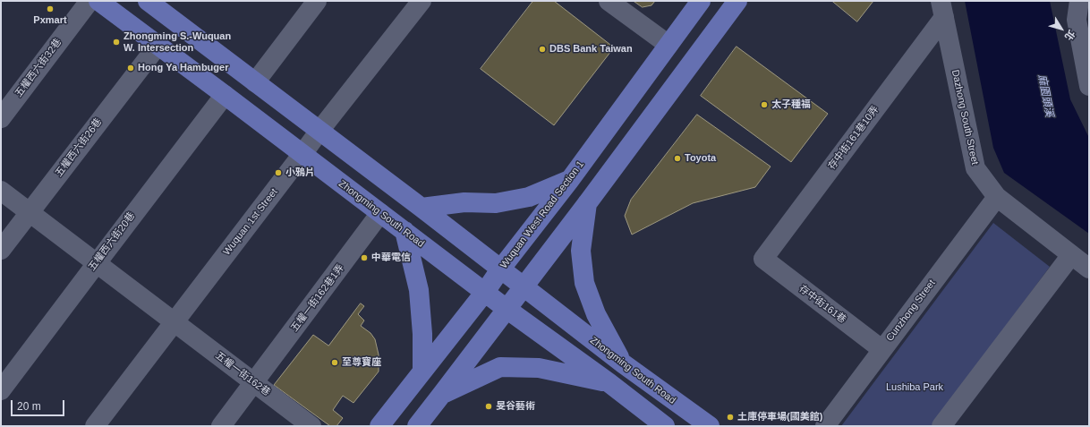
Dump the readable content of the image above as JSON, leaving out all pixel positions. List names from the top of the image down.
{
  "streets": {
    "main road": ["Zhongming South Road", "Wuquan West Road Section 1"],
    "street": [
      "五權西六街32巷",
      "Dazhong South Street",
      "存中街161巷10弄",
      "五權西六街26巷",
      "Wuquan 1st Street",
      "五權西六街20巷",
      "五權一街162巷1弄",
      "存中街161巷",
      "Cunzhong Street",
      "五權一街162巷"
    ]
  },
  "crossings": [
    ["Dazhong South Street", "存中街161巷10弄"],
    ["Dazhong South Street", "Cunzhong Street"],
    ["存中街161巷10弄", "存中街161巷"],
    ["五權西六街26巷", "Zhongming South Road"],
    ["五權西六街26巷", "五權一街162巷"],
    ["Zhongming South Road", "Wuquan West Road Section 1"],
    ["Zhongming South Road", "Wuquan 1st Street"],
    ["Zhongming South Road", "五權西六街20巷"],
    ["Zhongming South Road", "五權一街162巷1弄"],
    ["Wuquan 1st Street", "五權一街162巷"],
    ["五權西六街20巷", "五權一街162巷"],
    ["五權一街162巷1弄", "五權一街162巷"],
    ["存中街161巷", "Cunzhong Street"]
  ],
  "water": ["麻園頭溪"],
  "parks": ["Lushiba Park"],
  "places": [
    "Pxmart",
    "Zhongming S.-Wuquan W. Intersection",
    "DBS Bank Taiwan",
    "Hong Ya Hambuger",
    "太子種福",
    "Toyota",
    "小鴉片",
    "中華電信",
    "至尊寶座",
    "旻谷藝術",
    "土庫停車場(國美館)"
  ],
  "scale_bar": "20 m",
  "north": "bottom right"
}
